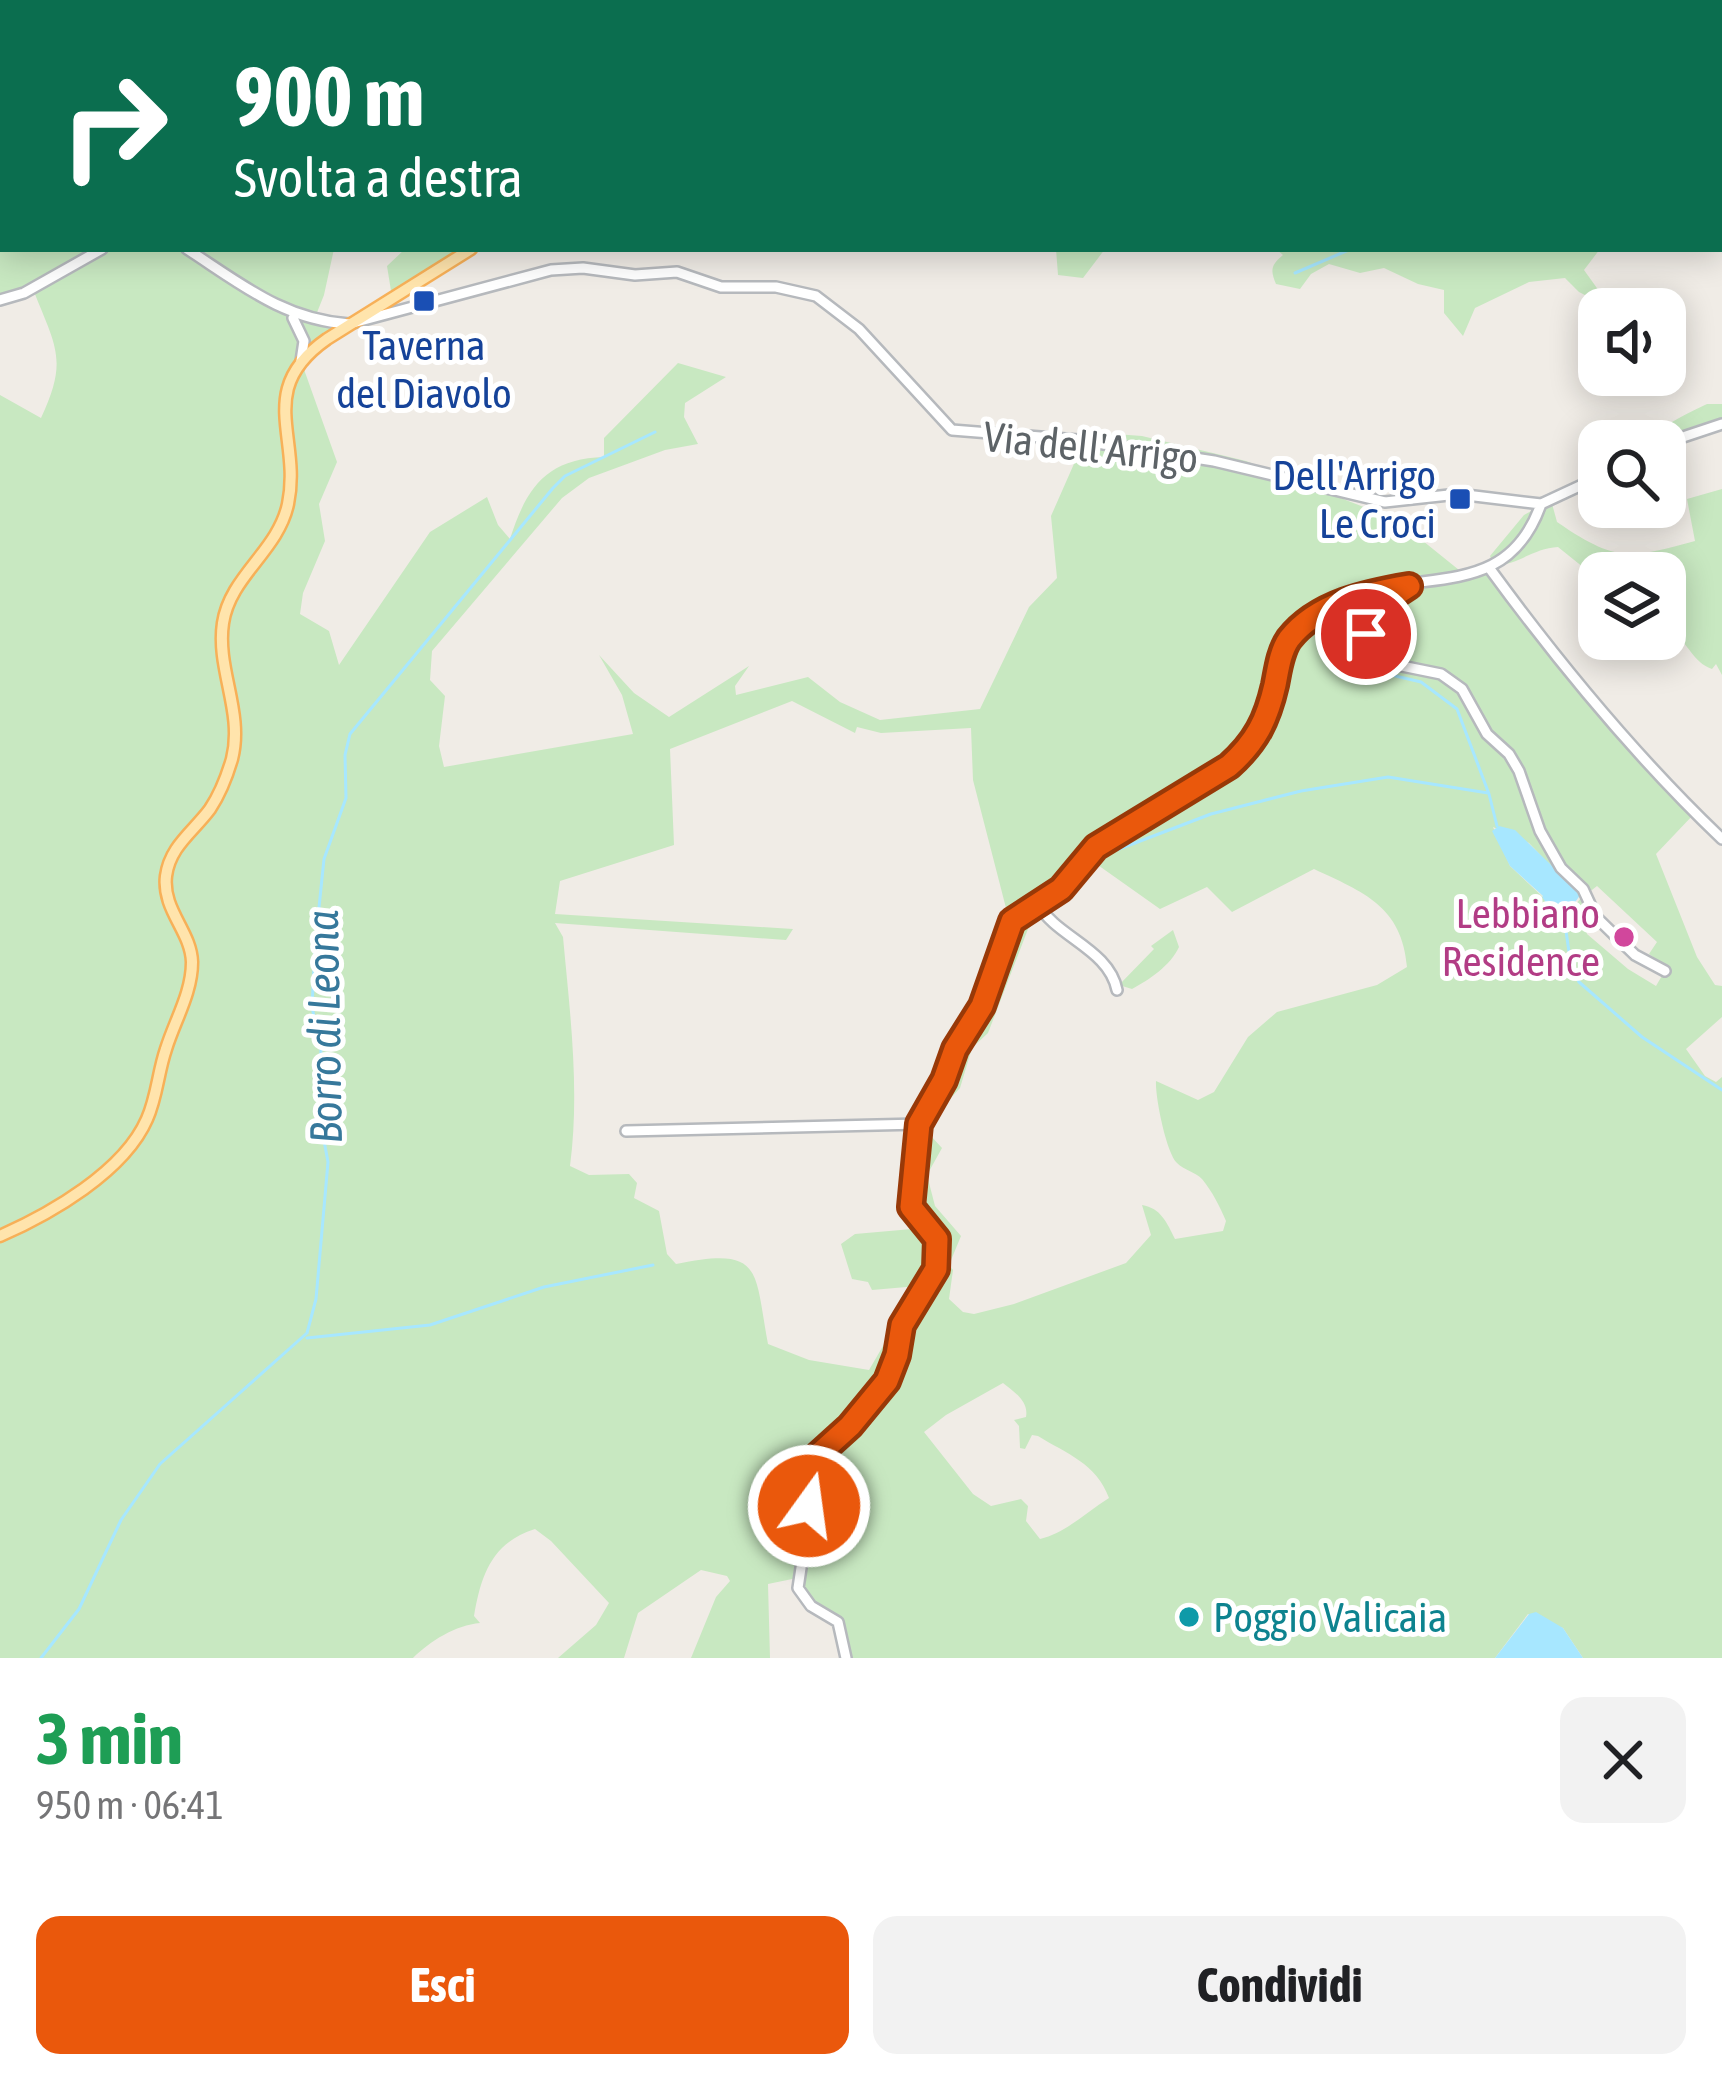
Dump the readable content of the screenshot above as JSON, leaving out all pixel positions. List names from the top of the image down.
{
  "streets": {
    "street": ["Via dell'Arrigo"]
  },
  "water": ["Borro di Leona"],
  "places": {
    "transit": ["Taverna del Diavolo", "Dell'Arrigo Le Croci"],
    "other": ["Lebbiano Residence", "Poggio Valicaia"]
  },
  "page": {
    "turn": ["900 m", "Svolta a destra"],
    "heading": ["3 min", "950 m · 06:41"],
    "buttons": ["Esci", "Condividi"]
  }
}
